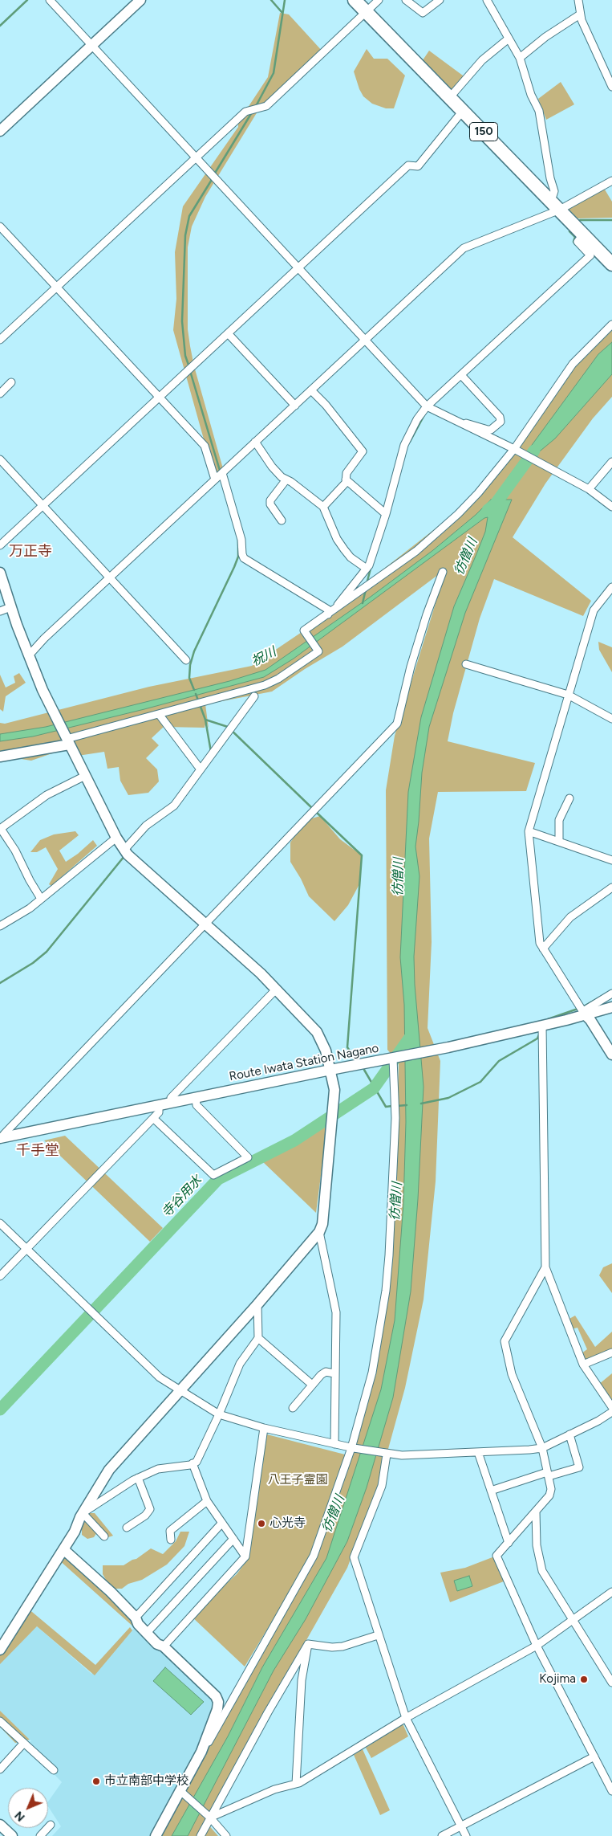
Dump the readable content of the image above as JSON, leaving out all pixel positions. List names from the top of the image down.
{
  "streets": {
    "highway": ["150"],
    "street": ["Route Iwata Station Nagano"]
  },
  "districts": ["万正寺", "千手堂"],
  "water": ["彷僧川", "祝川", "寺谷用水"],
  "parks": ["八王子霊園"],
  "places": ["心光寺", "Kojima", "市立南部中学校"],
  "north": "bottom left"
}
